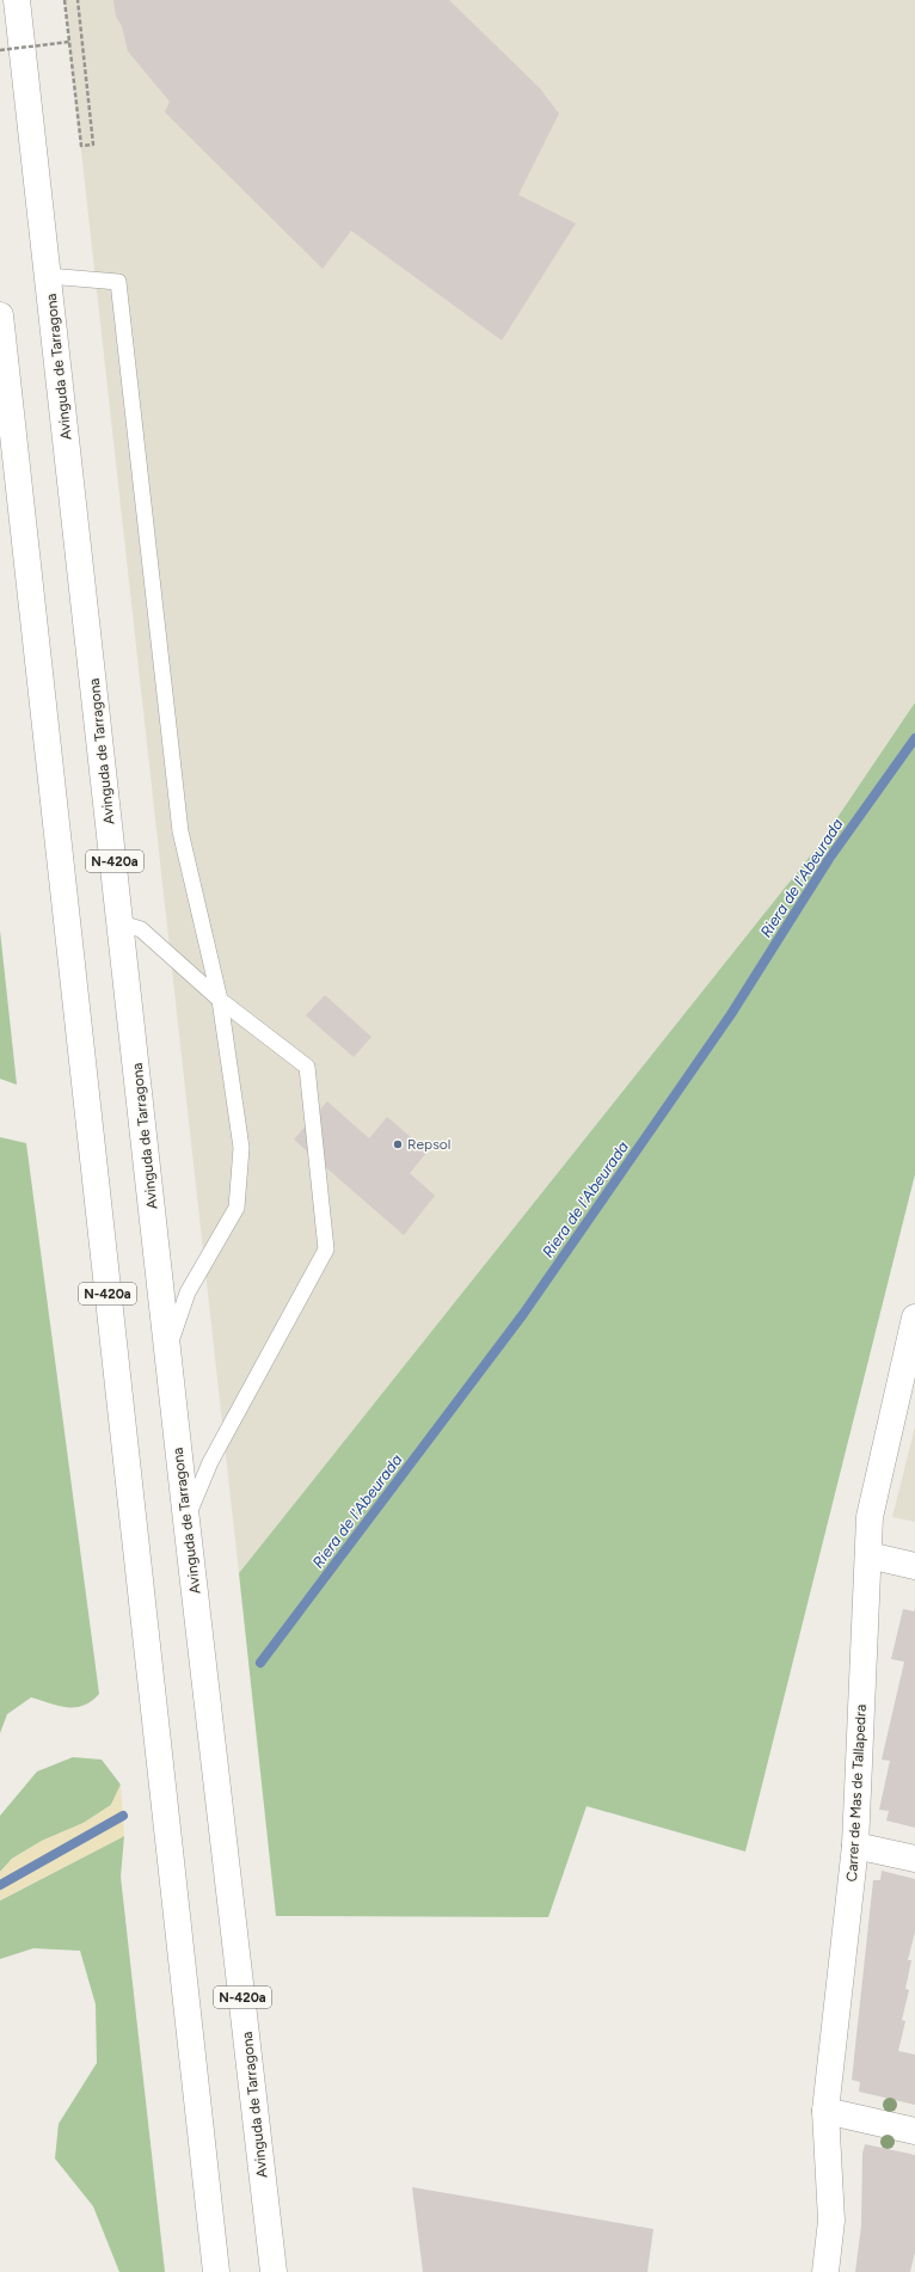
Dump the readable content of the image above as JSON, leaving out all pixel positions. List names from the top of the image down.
{
  "streets": {
    "main road": ["Avinguda de Tarragona", "N-420a", "Carrer de Mas de Tallapedra"]
  },
  "water": ["Riera de l'Abeurada"],
  "places": ["Repsol"]
}
